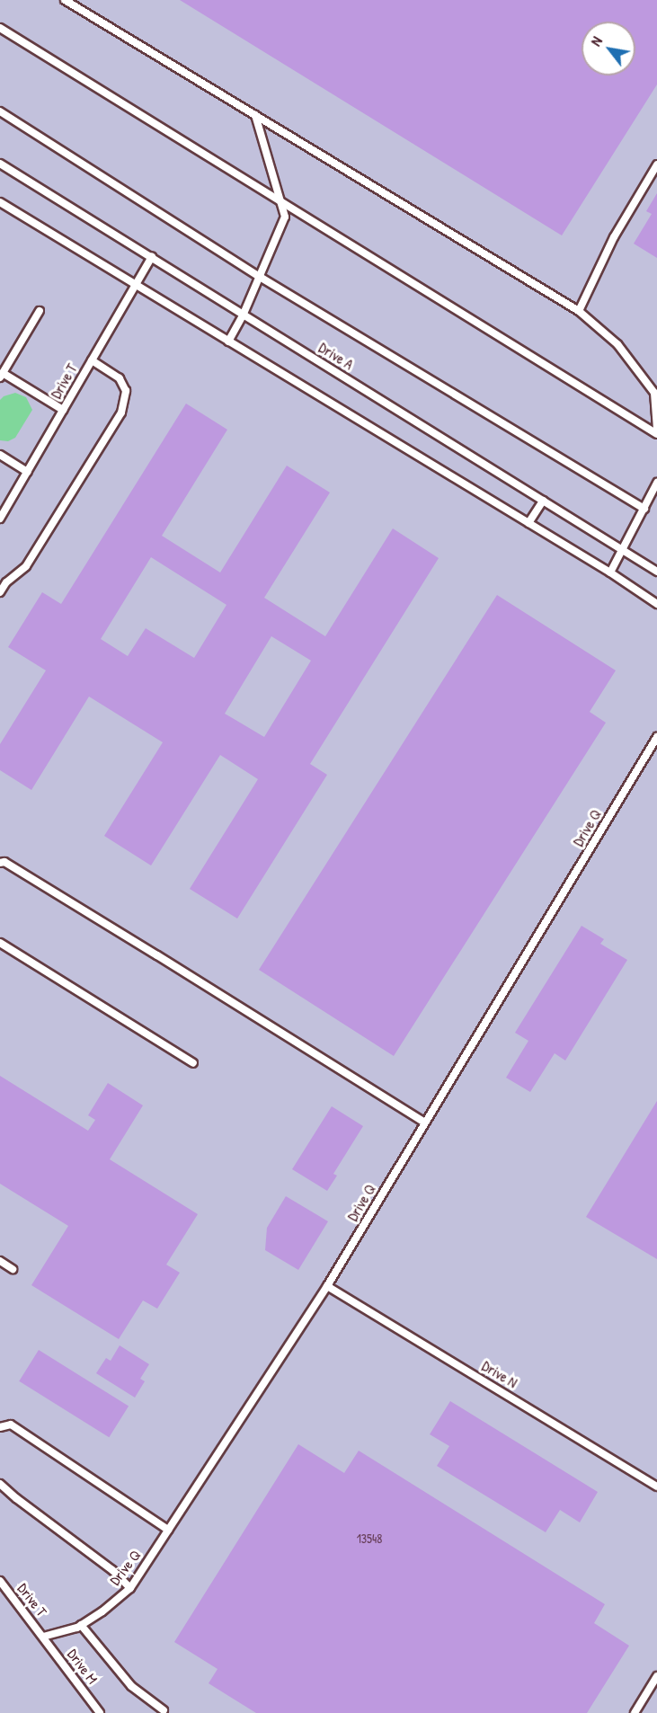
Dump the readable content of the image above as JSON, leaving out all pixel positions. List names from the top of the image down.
{
  "streets": {
    "lane": [
      "Drive A",
      "Drive T",
      "Drive Q",
      "Drive N",
      "Drive M"
    ]
  },
  "crossings": [
    ["Drive A", "Drive T"],
    ["Drive T", "Drive Q"],
    ["Drive T", "Drive M"],
    ["Drive Q", "Drive N"],
    ["Drive Q", "Drive M"]
  ],
  "house_numbers": ["13548"],
  "north": "top left"
}
